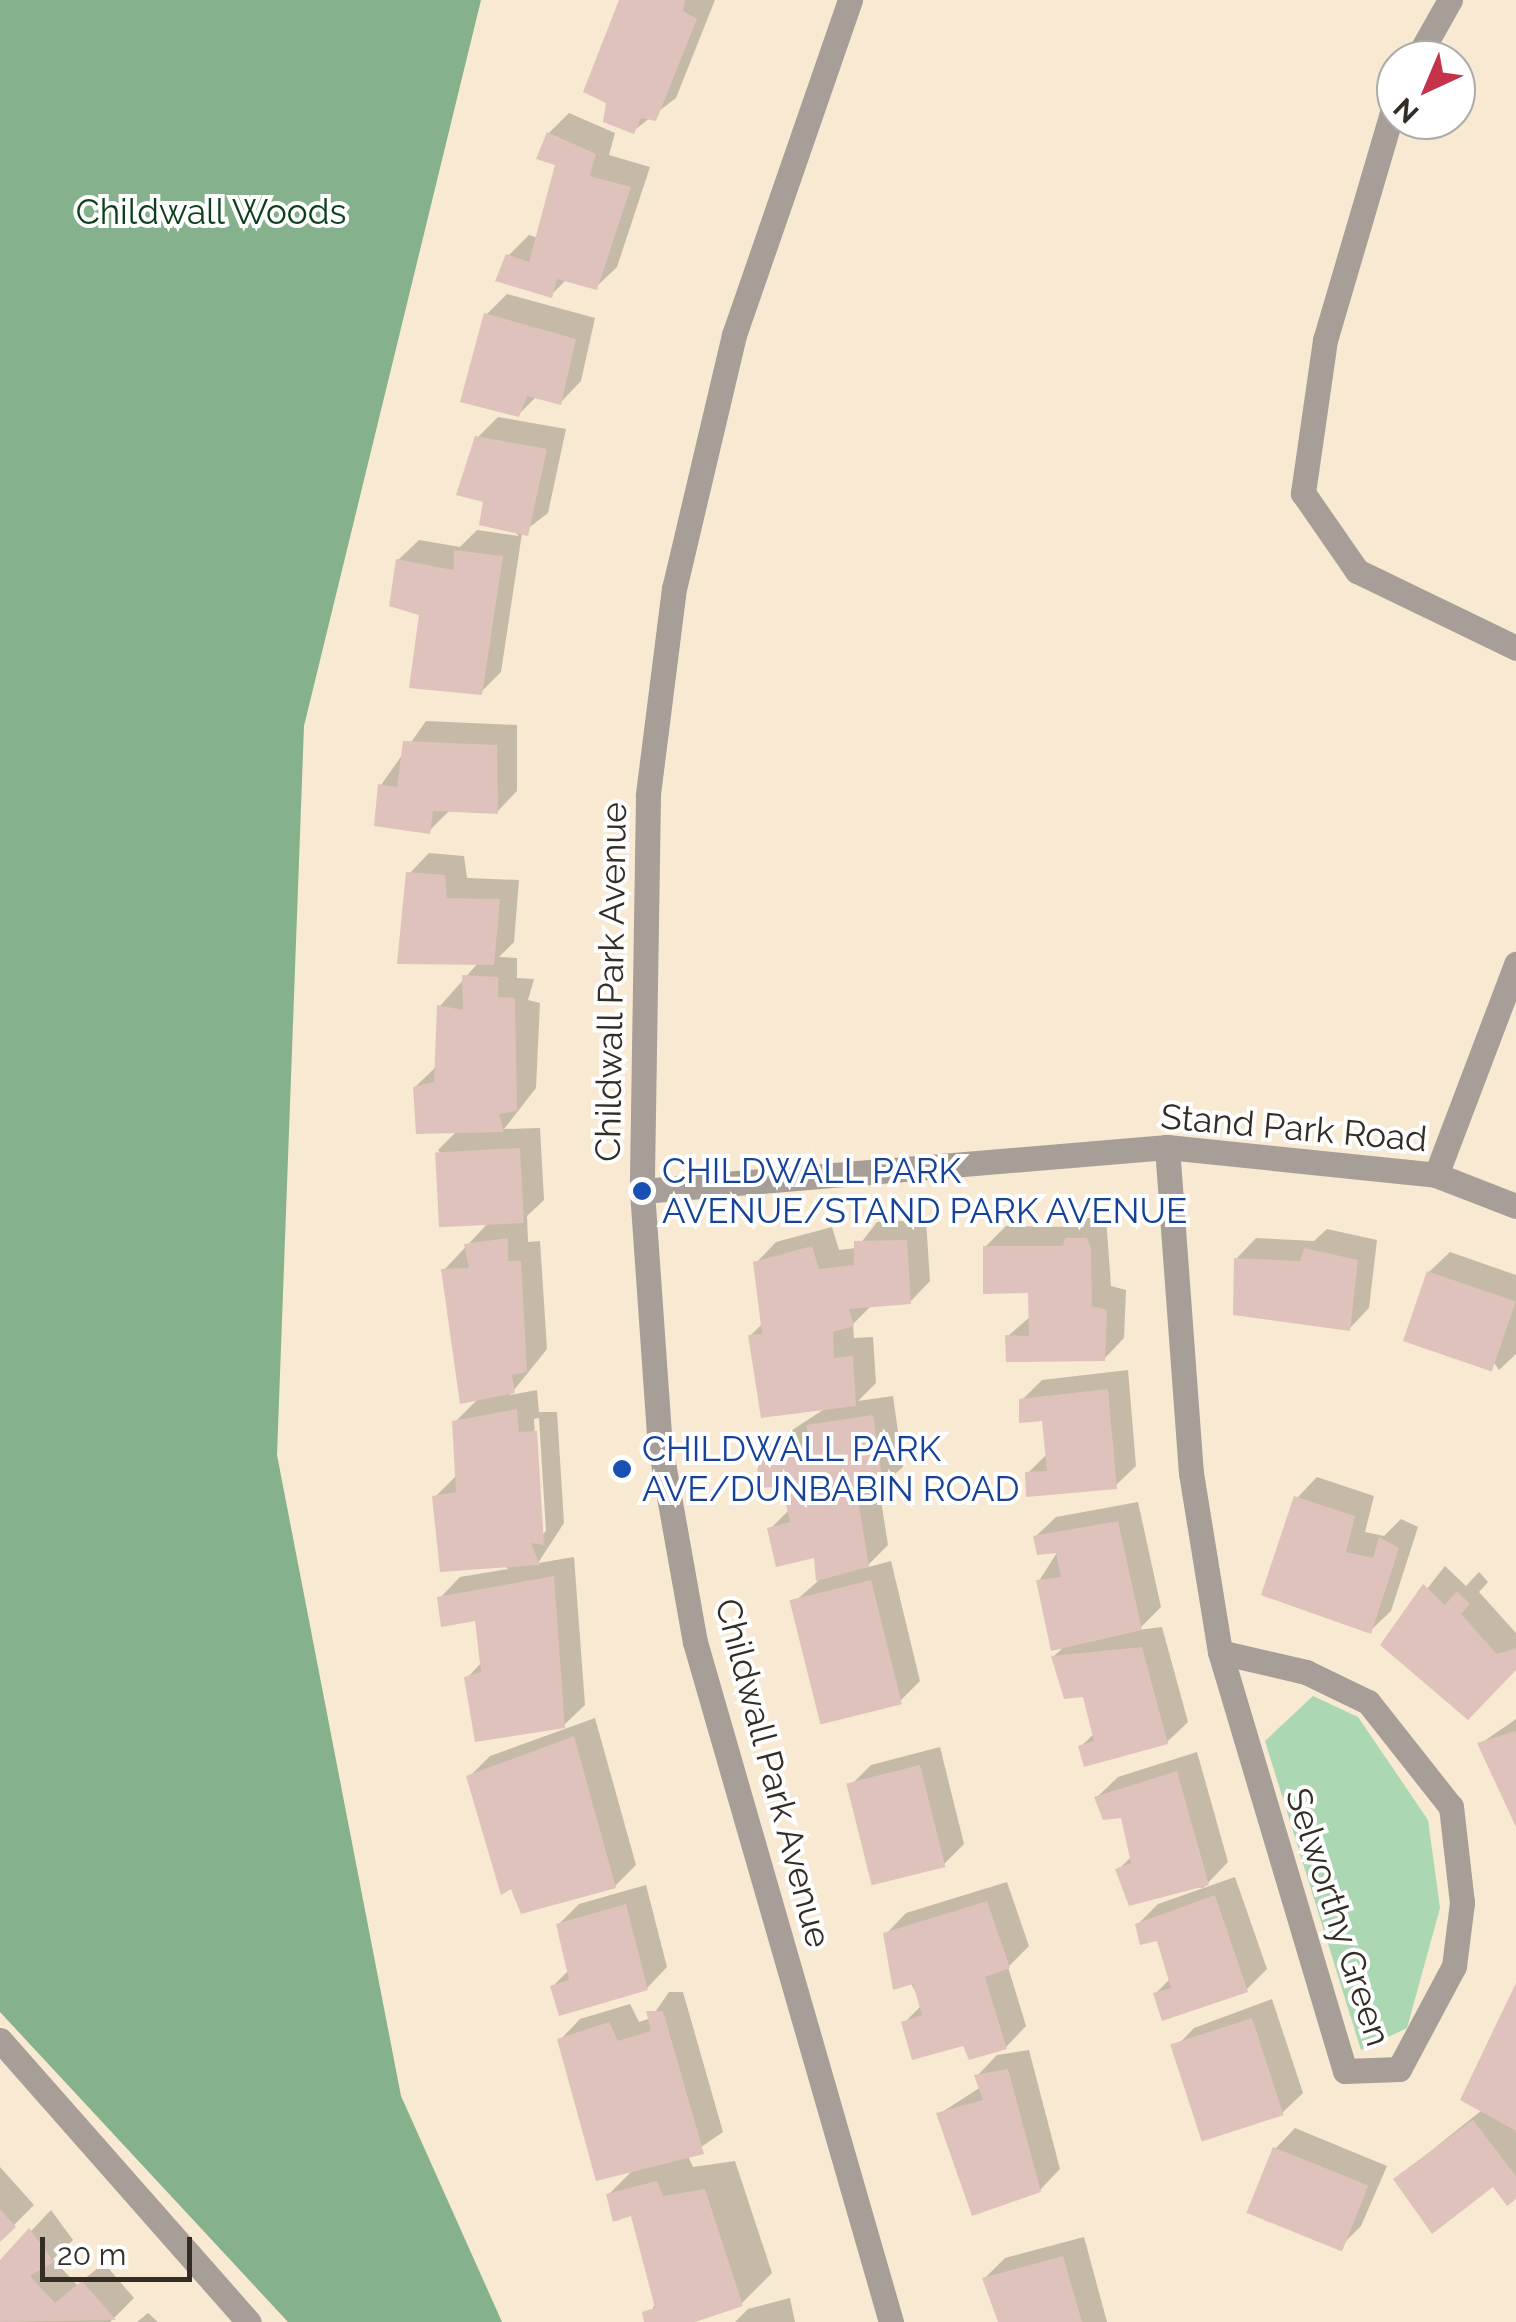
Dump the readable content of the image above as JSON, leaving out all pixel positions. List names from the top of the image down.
{
  "streets": {
    "street": ["Childwall Park Avenue", "Stand Park Road", "Selworthy Green"]
  },
  "crossings": [
    ["Childwall Park Avenue", "Stand Park Road"],
    ["Stand Park Road", "Selworthy Green"]
  ],
  "parks": ["Childwall Woods"],
  "places": ["CHILDWALL PARK AVENUE/STAND PARK AVENUE", "CHILDWALL PARK AVE/DUNBABIN ROAD"],
  "scale_bar": "20 m",
  "north": "bottom left"
}
